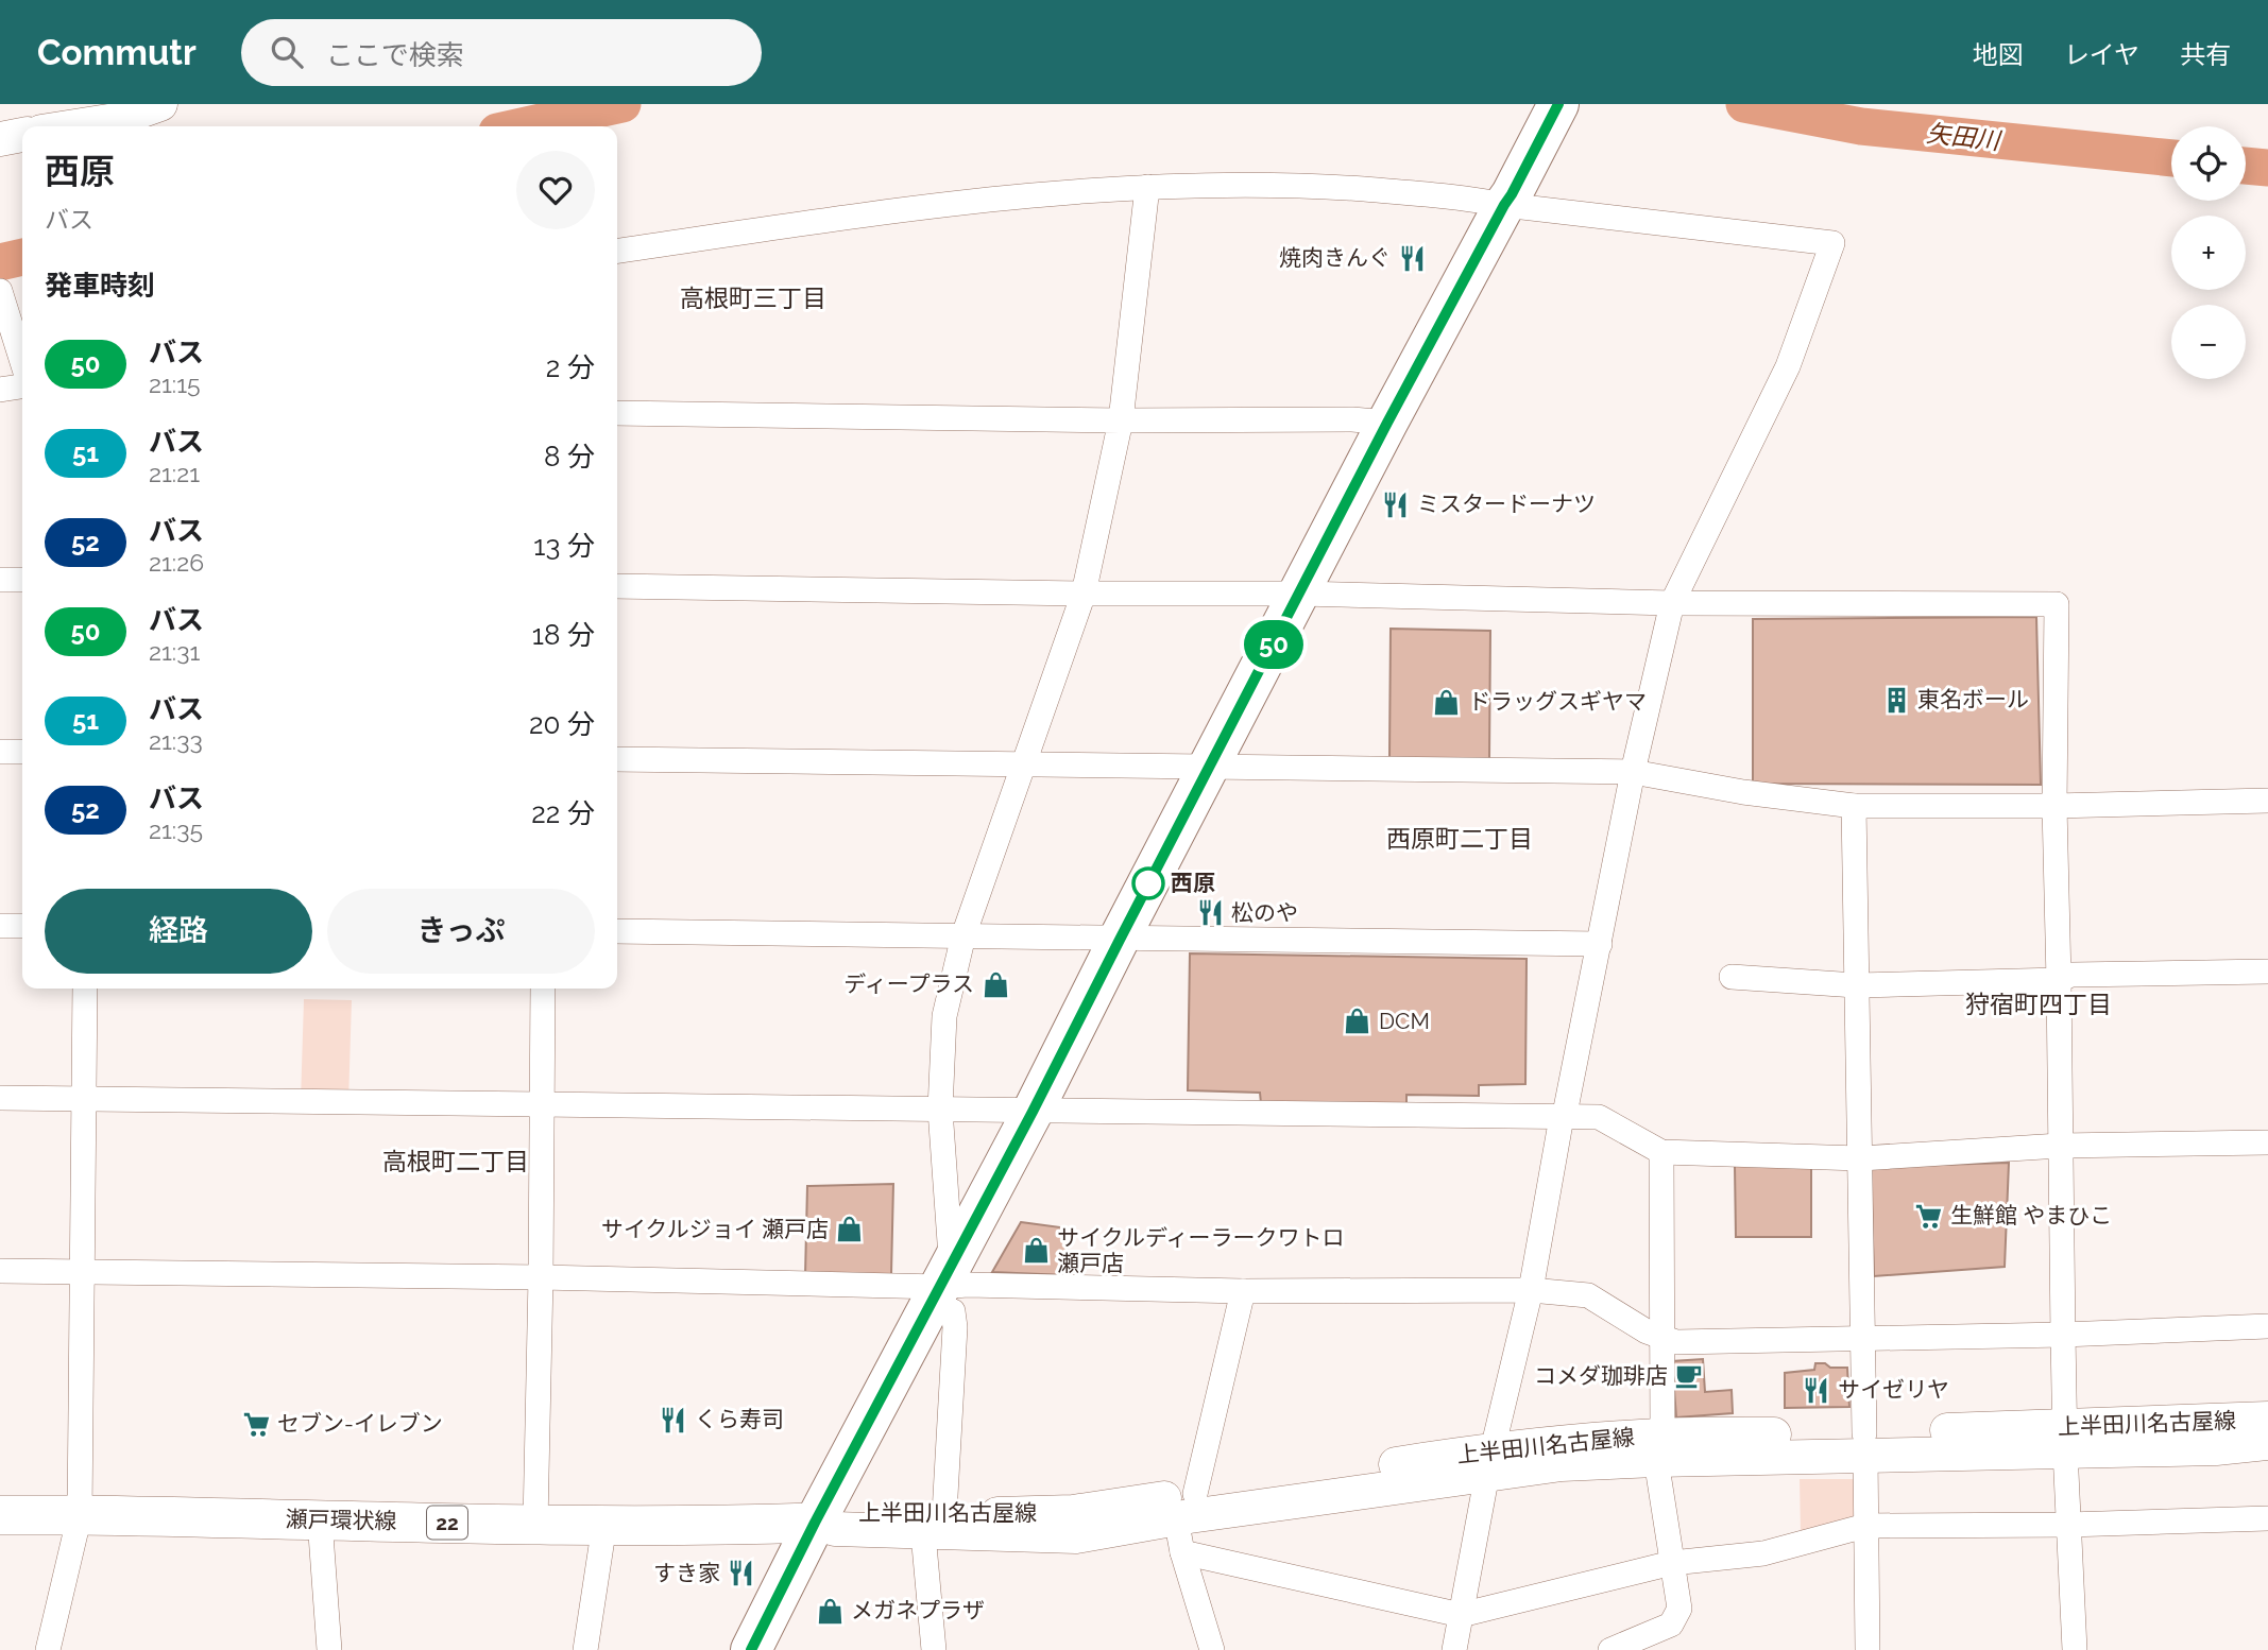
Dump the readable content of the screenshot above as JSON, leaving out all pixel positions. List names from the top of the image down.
{
  "streets": {
    "main road": ["上半田川名古屋線", "瀬戸環状線", "22"]
  },
  "crossings": [
    ["上半田川名古屋線", "瀬戸環状線"]
  ],
  "districts": [
    "高根町三丁目",
    "西原町二丁目",
    "狩宿町四丁目",
    "高根町二丁目"
  ],
  "water": ["矢田川"],
  "places": {
    "restaurant": [
      "焼肉きんぐ",
      "ミスタードーナツ",
      "松のや",
      "サイゼリヤ",
      "くら寿司",
      "すき家"
    ],
    "building": ["東名ボール"],
    "shop": [
      "ドラッグスギヤマ",
      "ディープラス",
      "DCM",
      "サイクルジョイ 瀬戸店",
      "サイクルディーラークワトロ 瀬戸店",
      "メガネプラザ"
    ],
    "other": ["西原"],
    "supermarket": ["生鮮館 やまひこ", "セブン-イレブン"],
    "cafe": ["コメダ珈琲店"]
  },
  "lines": ["bus line 50"],
  "page": {
    "header": "Commutr",
    "search": "ここで検索",
    "nav": ["地図", "レイヤ", "共有"],
    "on_map": "50",
    "map_buttons": ["+", "−"],
    "heading": [
      ["西原", "バス"],
      "発車時刻"
    ],
    "list": [
      {
        "mark": "50",
        "name": "バス",
        "note": "21:15",
        "value": "2 分"
      },
      {
        "mark": "51",
        "name": "バス",
        "note": "21:21",
        "value": "8 分"
      },
      {
        "mark": "52",
        "name": "バス",
        "note": "21:26",
        "value": "13 分"
      },
      {
        "mark": "50",
        "name": "バス",
        "note": "21:31",
        "value": "18 分"
      },
      {
        "mark": "51",
        "name": "バス",
        "note": "21:33",
        "value": "20 分"
      },
      {
        "mark": "52",
        "name": "バス",
        "note": "21:35",
        "value": "22 分"
      }
    ],
    "buttons": ["経路", "きっぷ"]
  }
}
